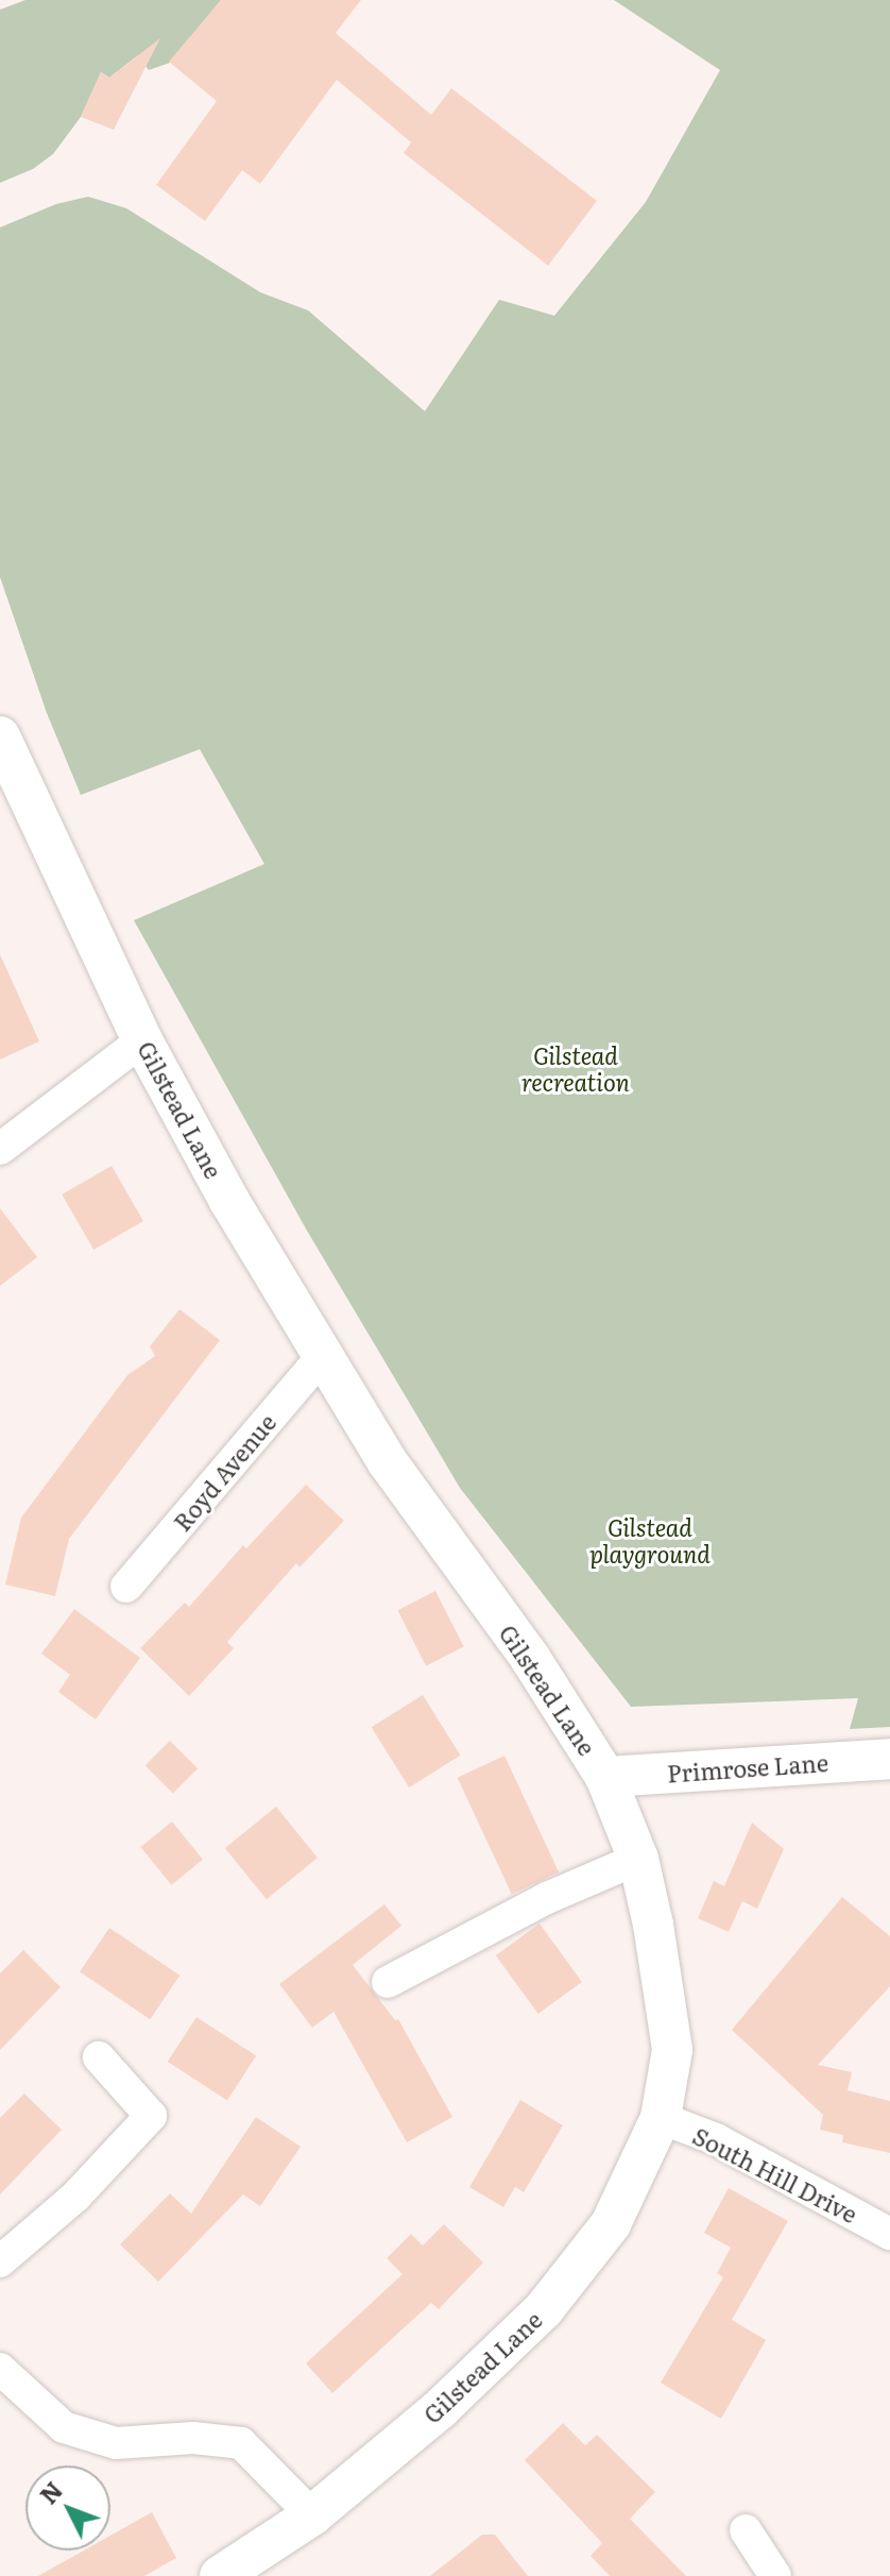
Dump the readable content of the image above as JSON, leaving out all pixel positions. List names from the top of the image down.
{
  "streets": {
    "street": [
      "Gilstead Lane",
      "Royd Avenue",
      "Primrose Lane",
      "South Hill Drive"
    ]
  },
  "crossings": [
    ["Gilstead Lane", "Royd Avenue"],
    ["Gilstead Lane", "Primrose Lane"],
    ["Gilstead Lane", "South Hill Drive"]
  ],
  "parks": ["Gilstead recreation", "Gilstead playground"],
  "north": "top left"
}
